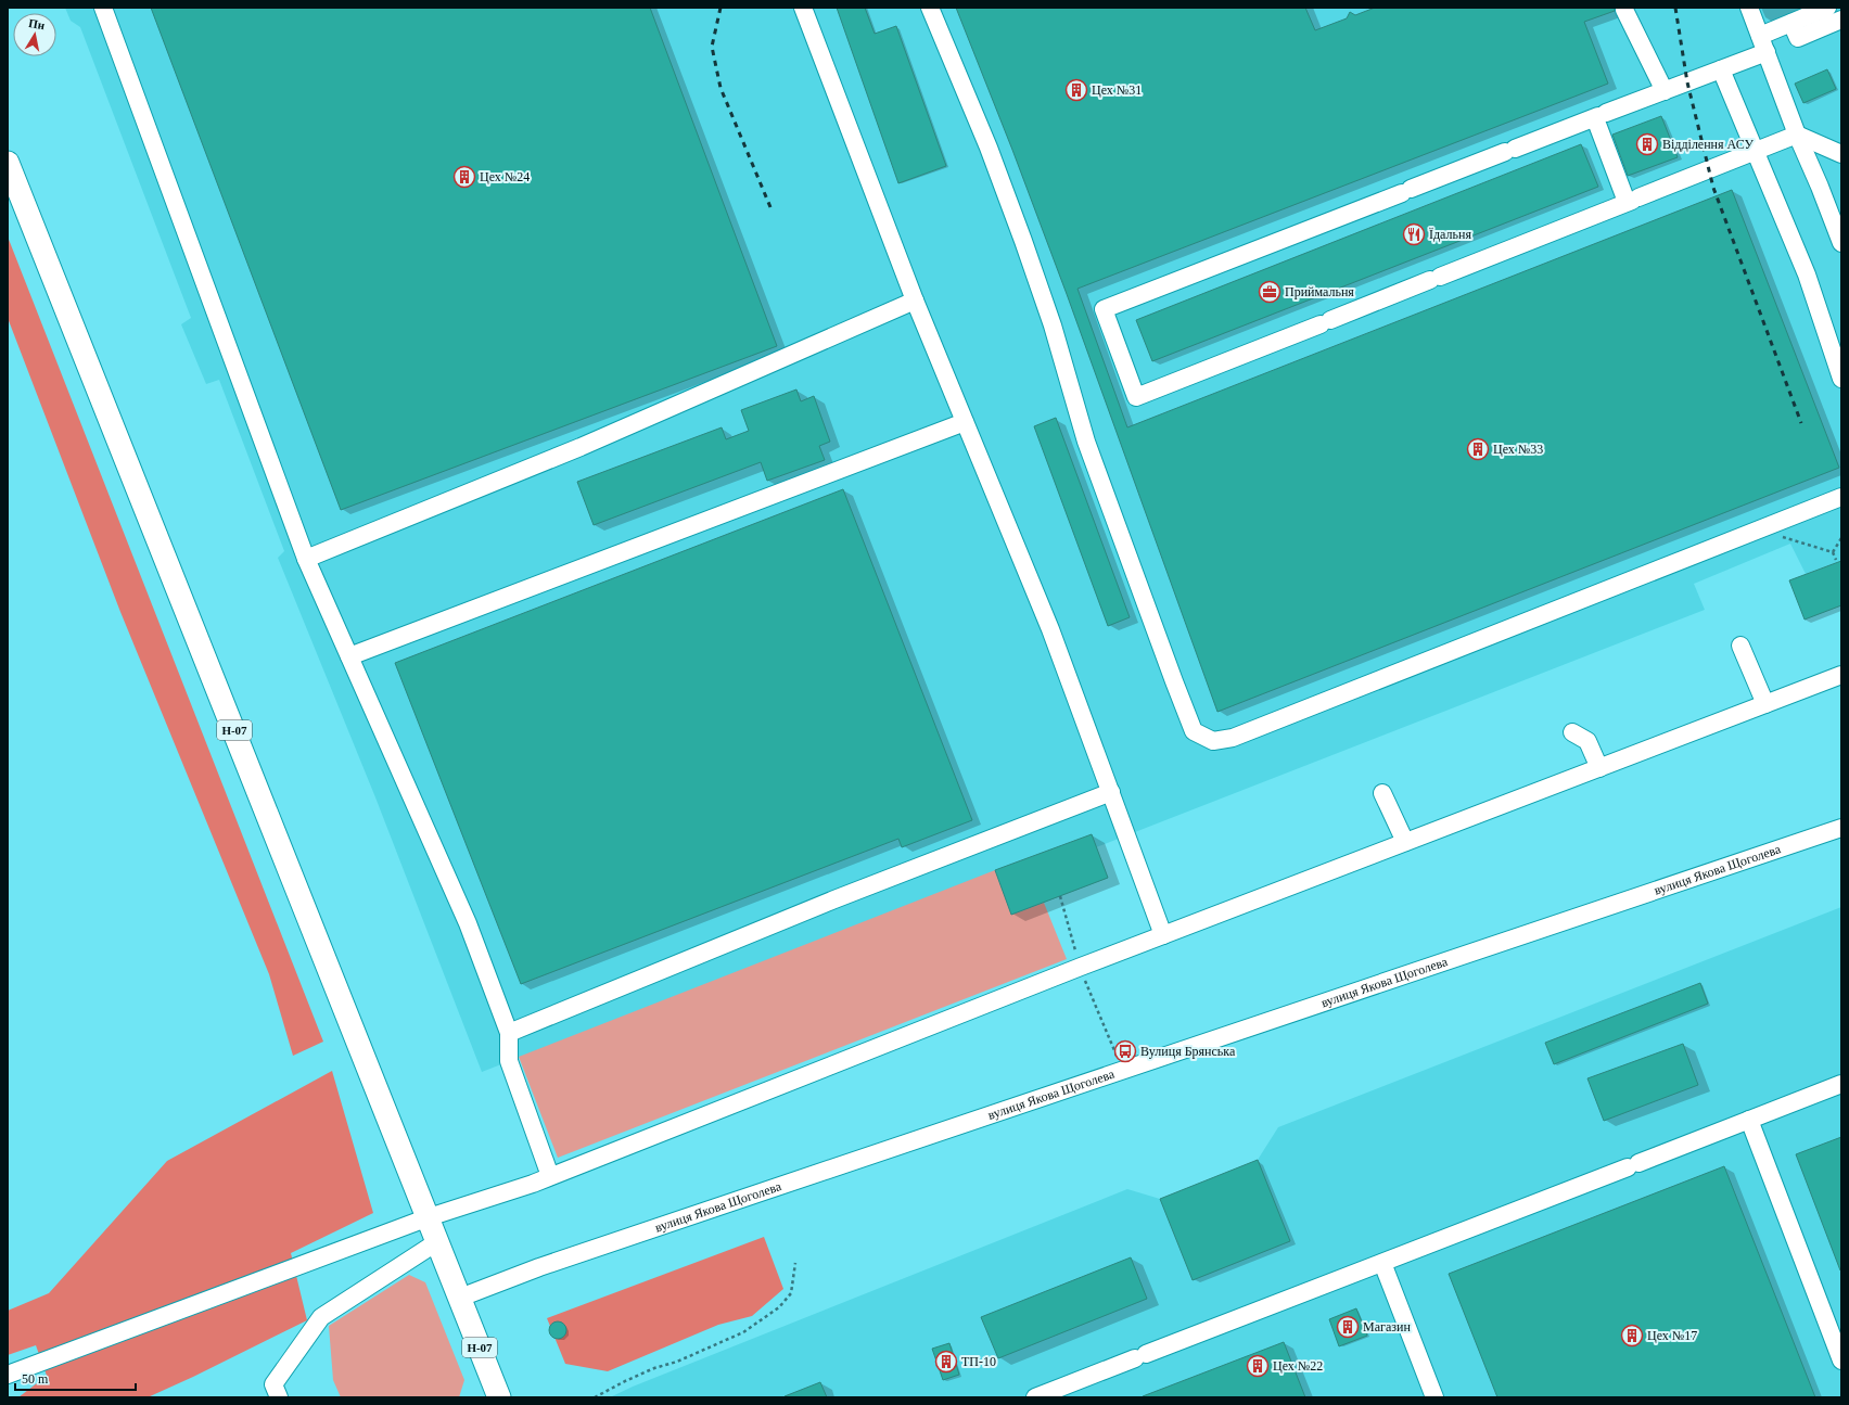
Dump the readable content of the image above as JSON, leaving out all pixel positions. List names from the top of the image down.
{
  "streets": {
    "main road": ["Н-07"],
    "street": ["вулиця Якова Щоголева"]
  },
  "crossings": [
    ["Н-07", "вулиця Якова Щоголева"]
  ],
  "places": {
    "building": [
      "Цех №31",
      "Відділення АСУ",
      "Цех №24",
      "Цех №33",
      "Магазин",
      "Цех №17",
      "ТП-10",
      "Цех №22"
    ],
    "restaurant": ["Їдальня"],
    "office": ["Приймальня"],
    "bus stop": ["Вулиця Брянська"]
  },
  "scale_bar": "50 m",
  "north": "top"
}
